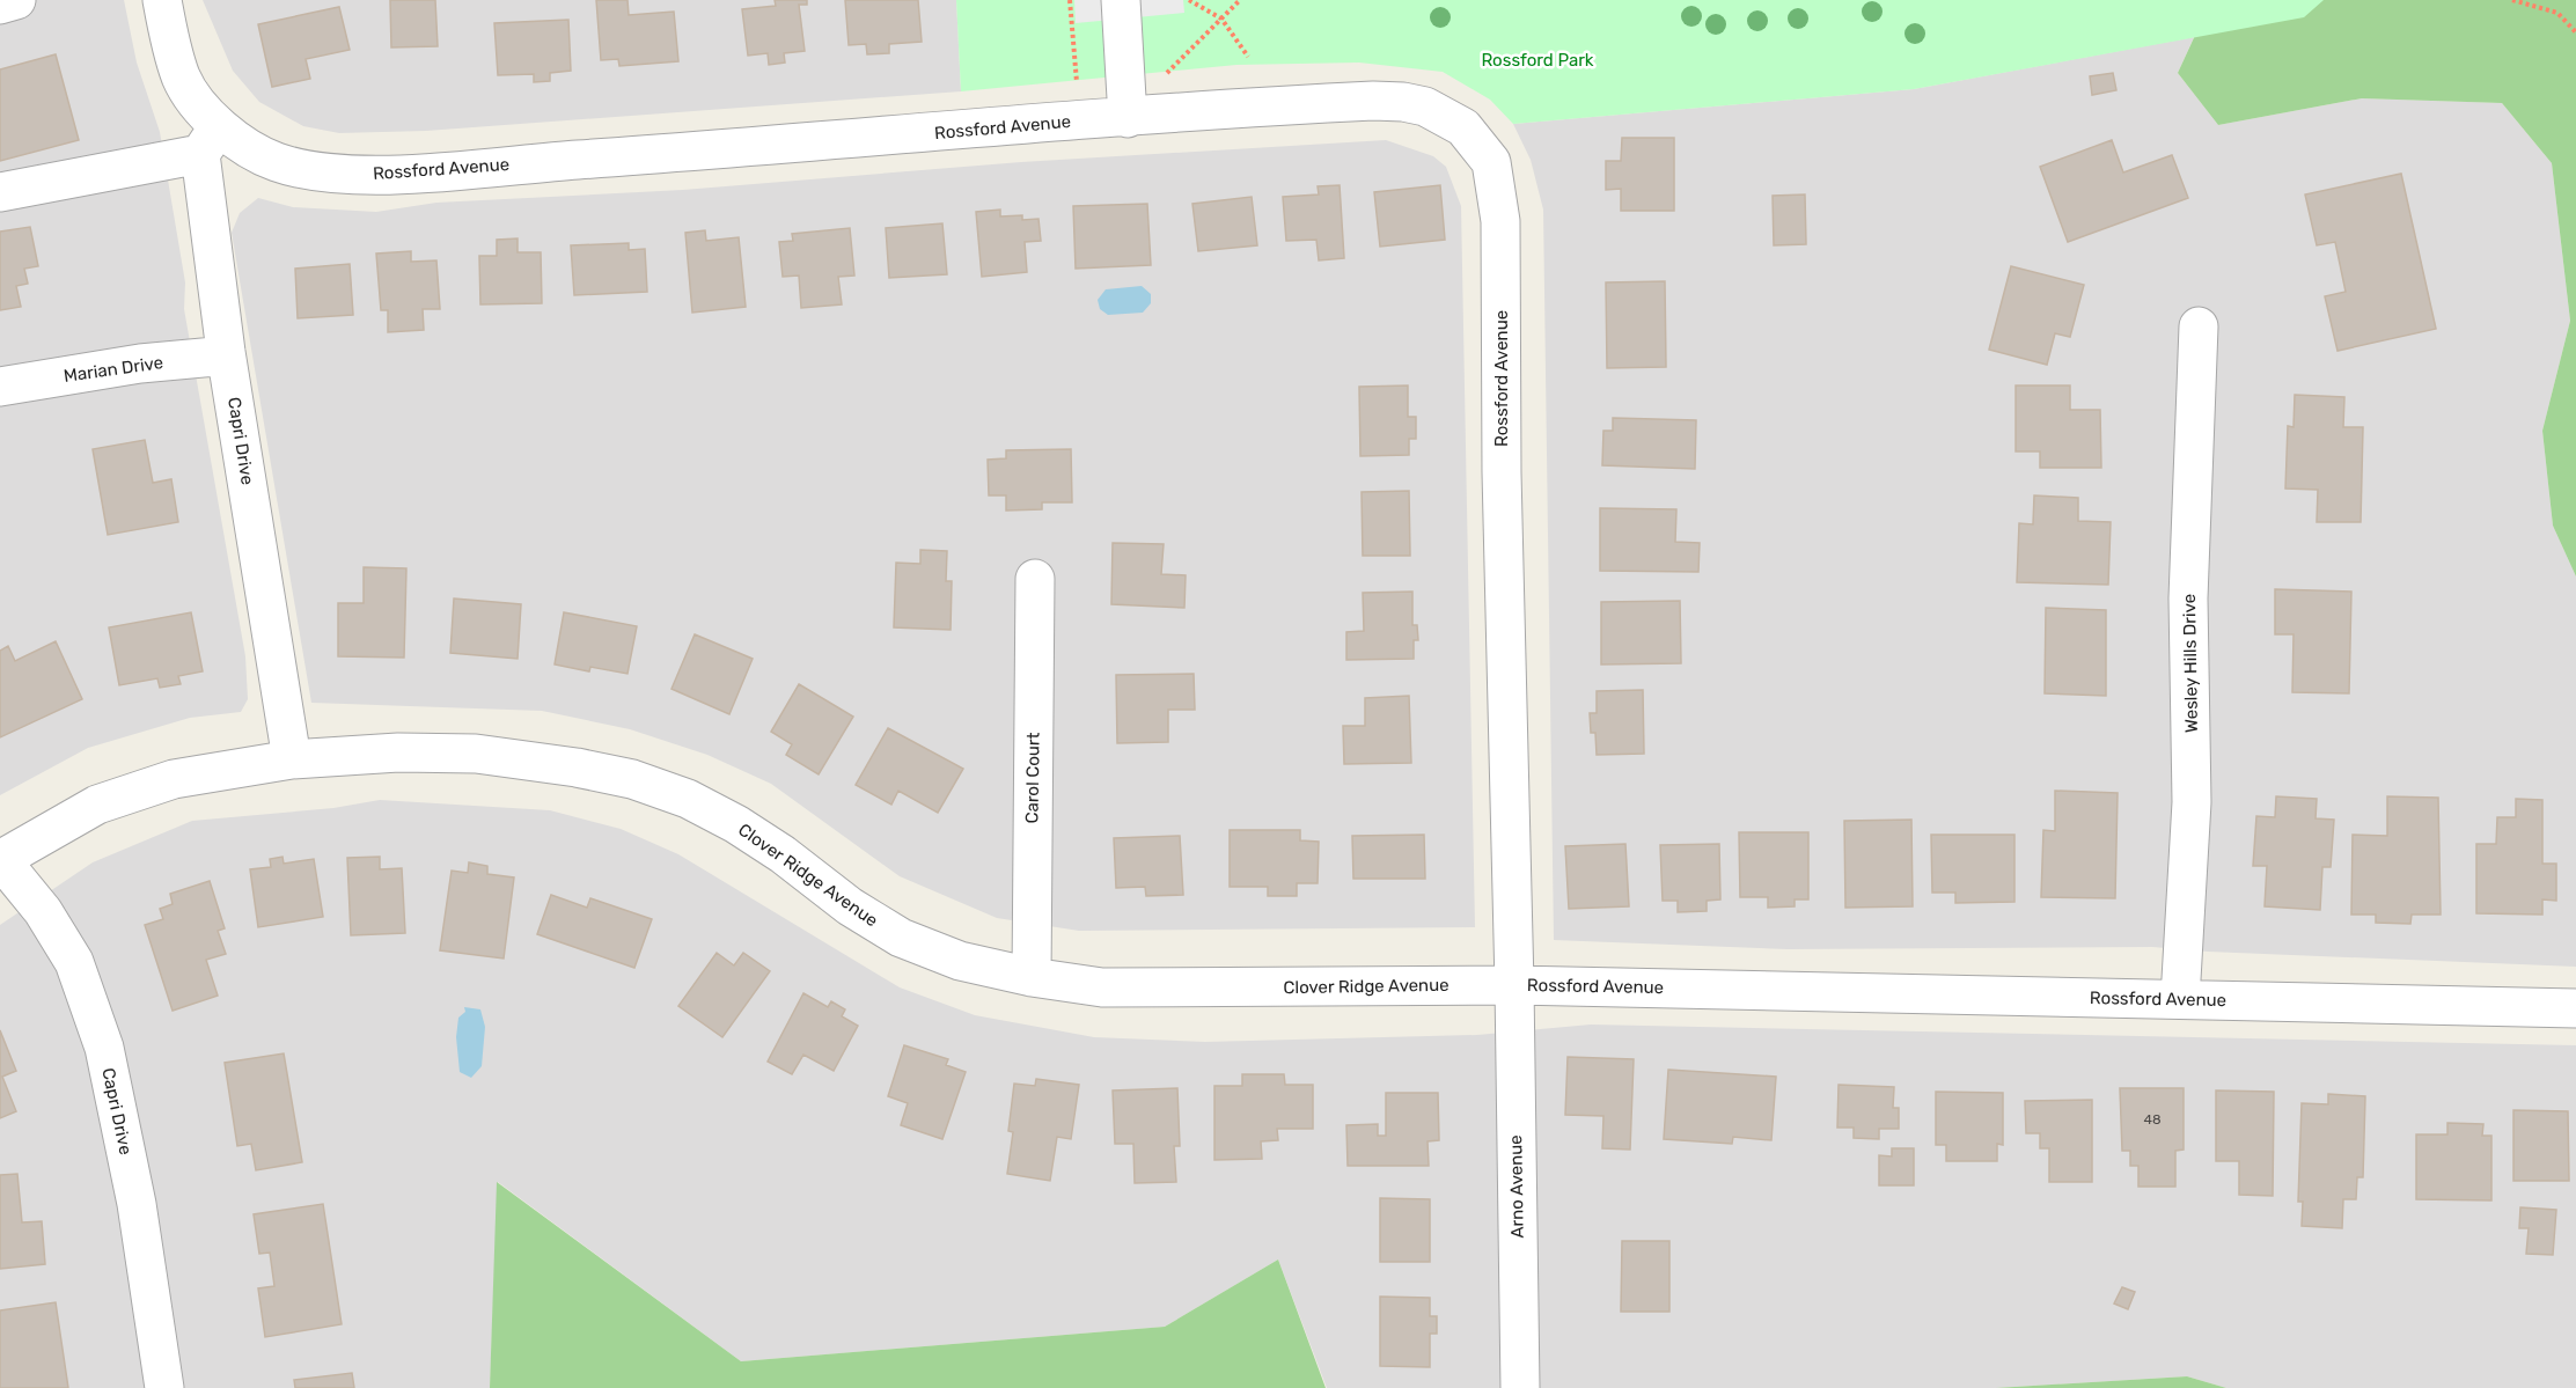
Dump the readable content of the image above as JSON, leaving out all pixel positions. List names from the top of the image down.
{
  "streets": {
    "street": [
      "Rossford Avenue",
      "Marian Drive",
      "Capri Drive",
      "Wesley Hills Drive",
      "Carol Court",
      "Clover Ridge Avenue",
      "Arno Avenue"
    ]
  },
  "crossings": [
    ["Rossford Avenue", "Capri Drive"],
    ["Rossford Avenue", "Wesley Hills Drive"],
    ["Rossford Avenue", "Clover Ridge Avenue"],
    ["Rossford Avenue", "Arno Avenue"],
    ["Marian Drive", "Capri Drive"],
    ["Capri Drive", "Clover Ridge Avenue"],
    ["Carol Court", "Clover Ridge Avenue"],
    ["Clover Ridge Avenue", "Arno Avenue"]
  ],
  "parks": ["Rossford Park"],
  "house_numbers": ["48"]
}
